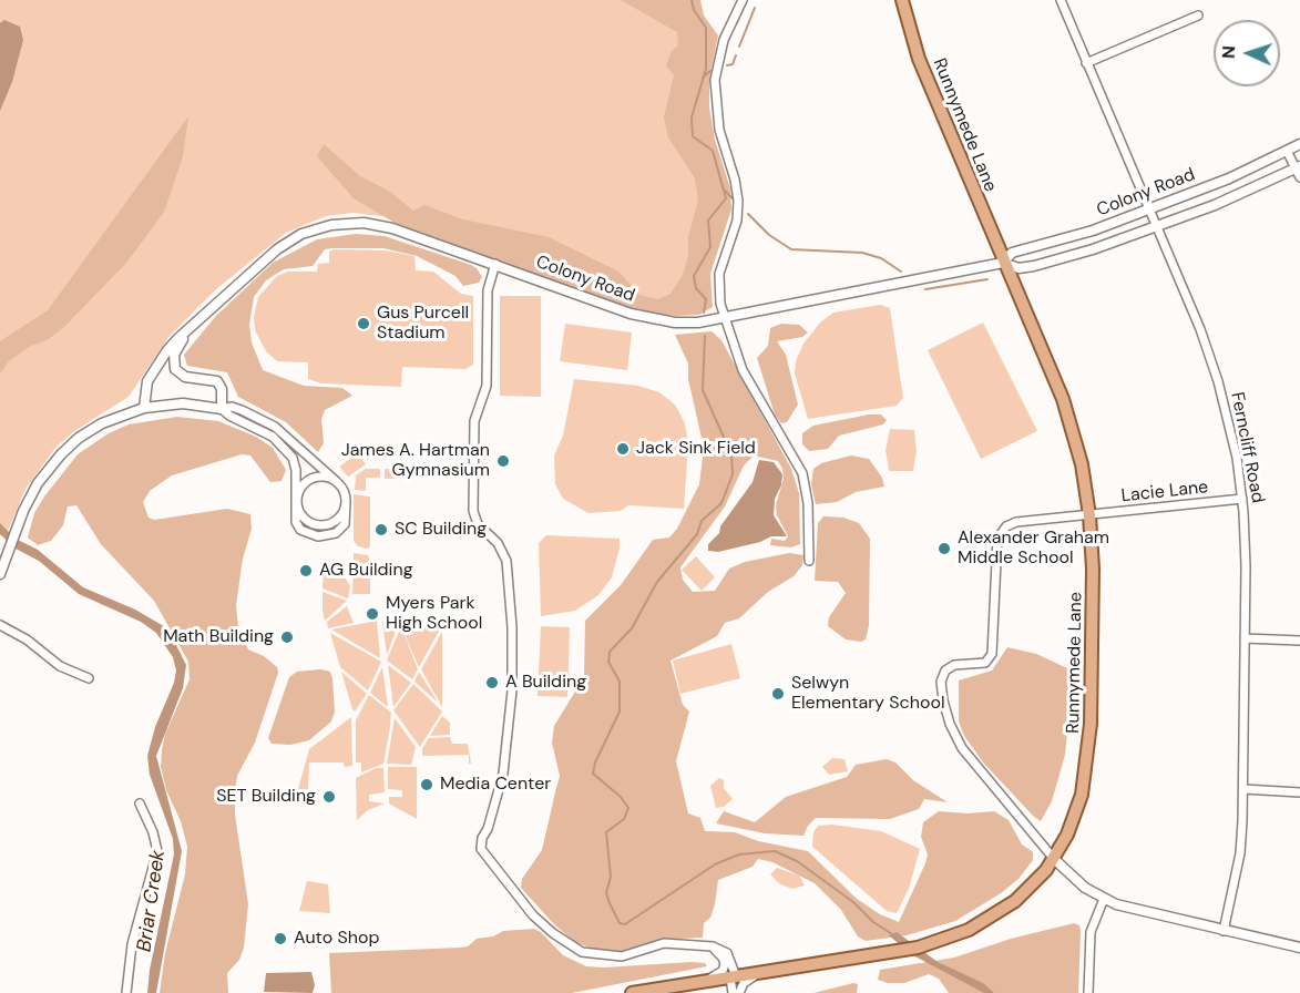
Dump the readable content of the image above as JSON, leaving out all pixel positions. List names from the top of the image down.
{
  "streets": {
    "main road": ["Runnymede Lane"],
    "street": ["Colony Road", "Ferncliff Road", "Lacie Lane"]
  },
  "crossings": [
    ["Runnymede Lane", "Colony Road"],
    ["Runnymede Lane", "Lacie Lane"],
    ["Colony Road", "Ferncliff Road"],
    ["Ferncliff Road", "Lacie Lane"]
  ],
  "water": ["Briar Creek"],
  "places": [
    "Gus Purcell Stadium",
    "Jack Sink Field",
    "James A. Hartman Gymnasium",
    "SC Building",
    "Alexander Graham Middle School",
    "AG Building",
    "Myers Park High School",
    "Math Building",
    "A Building",
    "Selwyn Elementary School",
    "Media Center",
    "SET Building",
    "Auto Shop"
  ],
  "north": "left"
}
